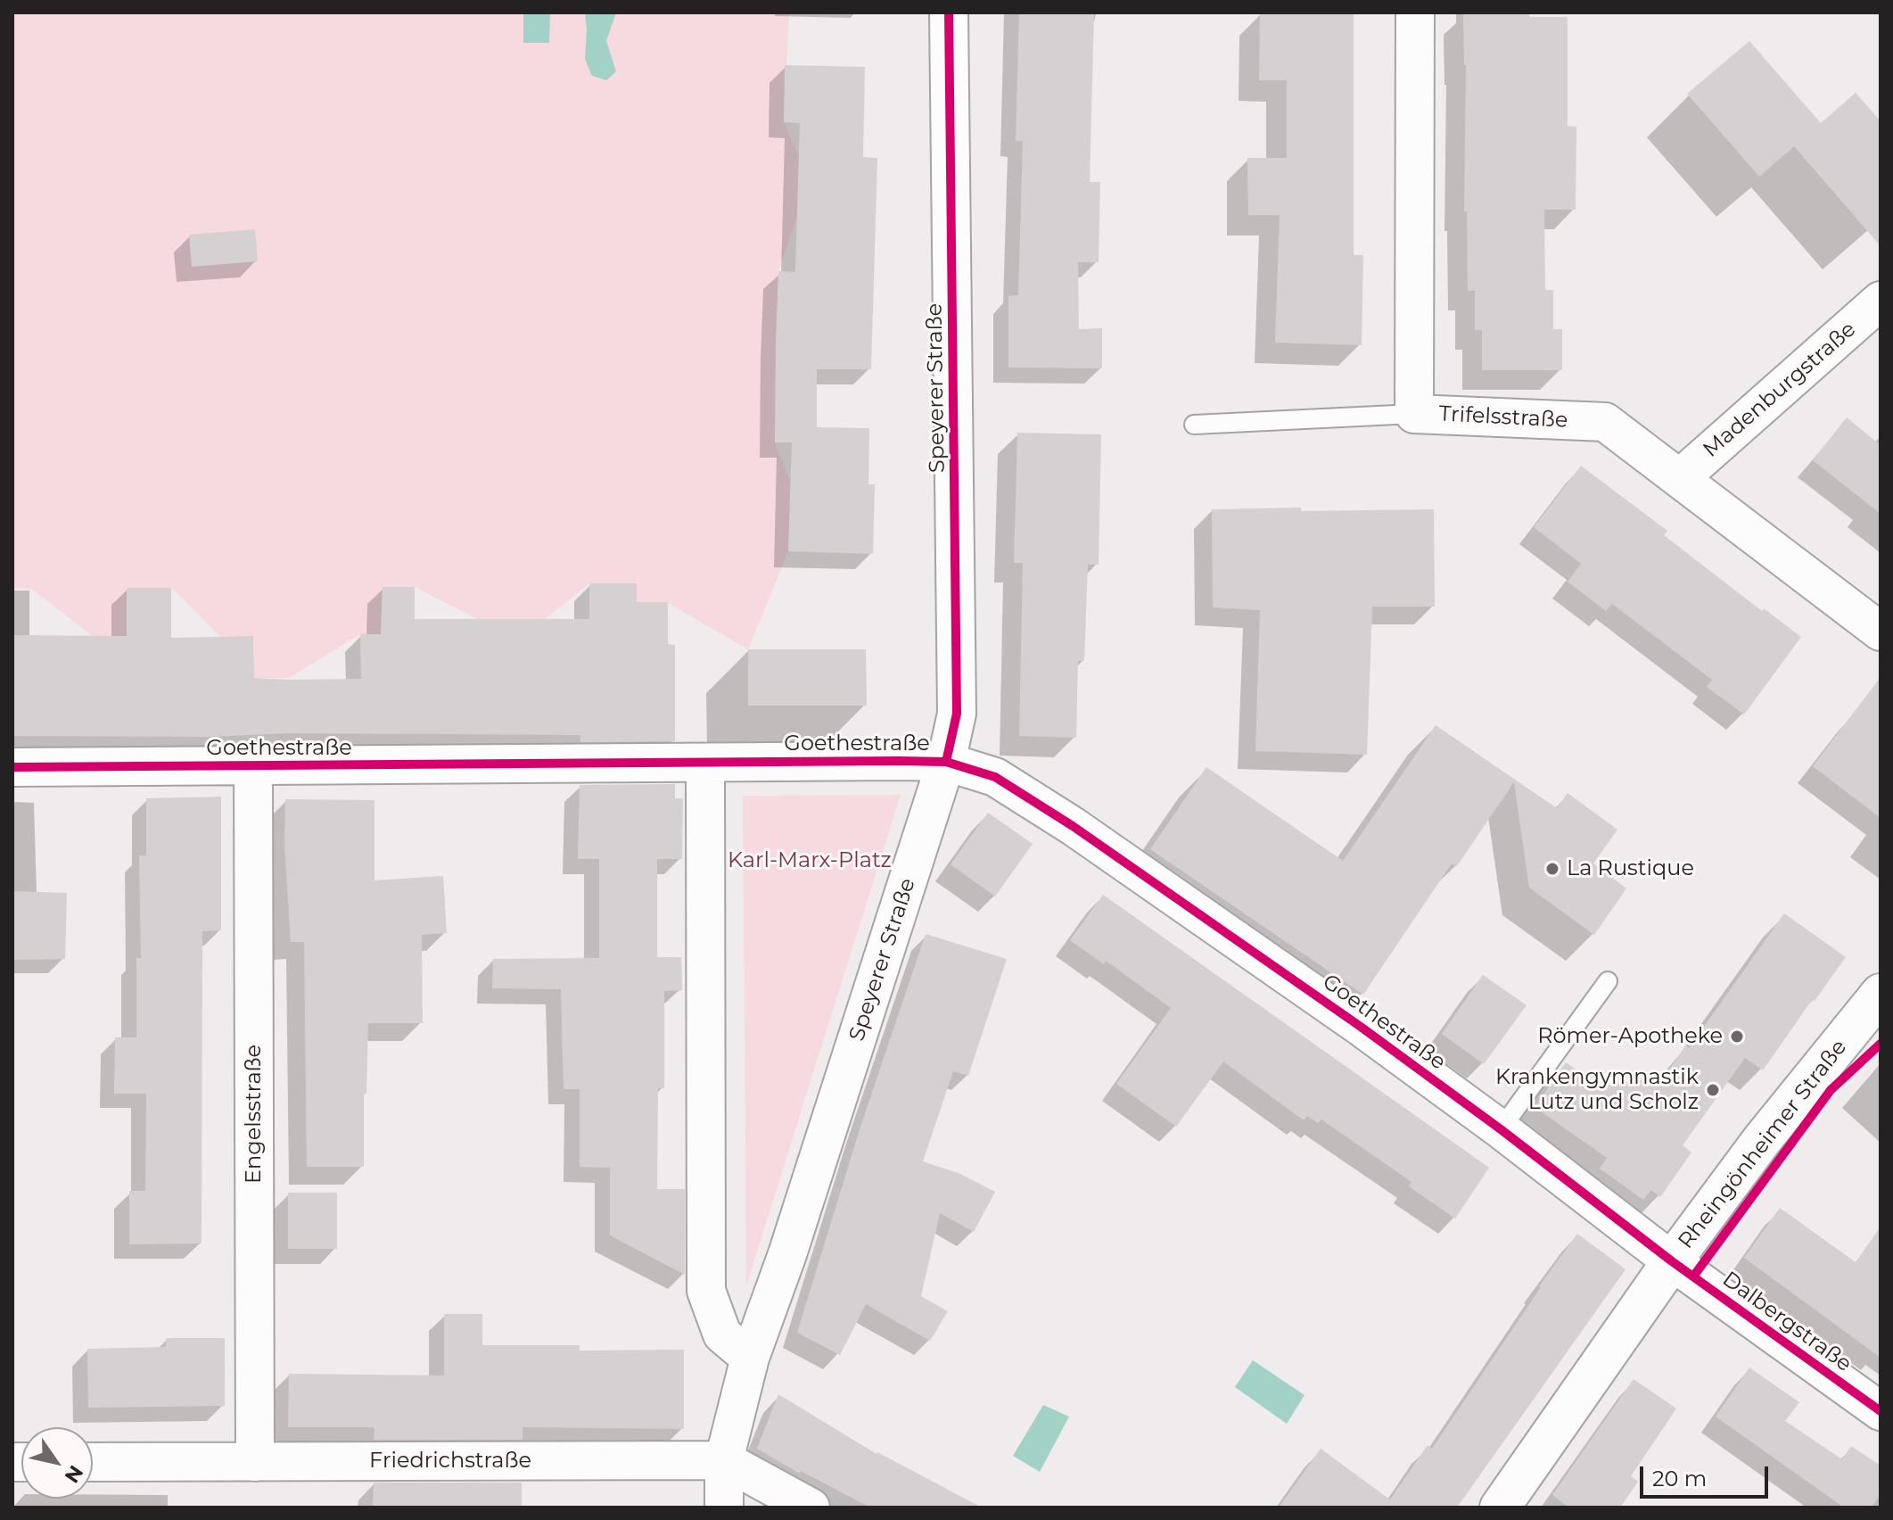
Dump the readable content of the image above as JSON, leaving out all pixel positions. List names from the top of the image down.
{
  "streets": {
    "street": [
      "Speyerer Straße",
      "Madenburgstraße",
      "Trifelsstraße",
      "Goethestraße",
      "Engelsstraße",
      "Rheingönheimer Straße",
      "Dalbergstraße",
      "Friedrichstraße"
    ]
  },
  "crossings": [
    ["Speyerer Straße", "Goethestraße"],
    ["Speyerer Straße", "Friedrichstraße"],
    ["Madenburgstraße", "Trifelsstraße"],
    ["Goethestraße", "Engelsstraße"],
    ["Goethestraße", "Rheingönheimer Straße"],
    ["Goethestraße", "Dalbergstraße"],
    ["Engelsstraße", "Friedrichstraße"],
    ["Rheingönheimer Straße", "Dalbergstraße"]
  ],
  "parks": ["Karl-Marx-Platz"],
  "places": ["La Rustique", "Römer-Apotheke", "Krankengymnastik Lutz und Scholz"],
  "scale_bar": "20 m",
  "north": "bottom right"
}
